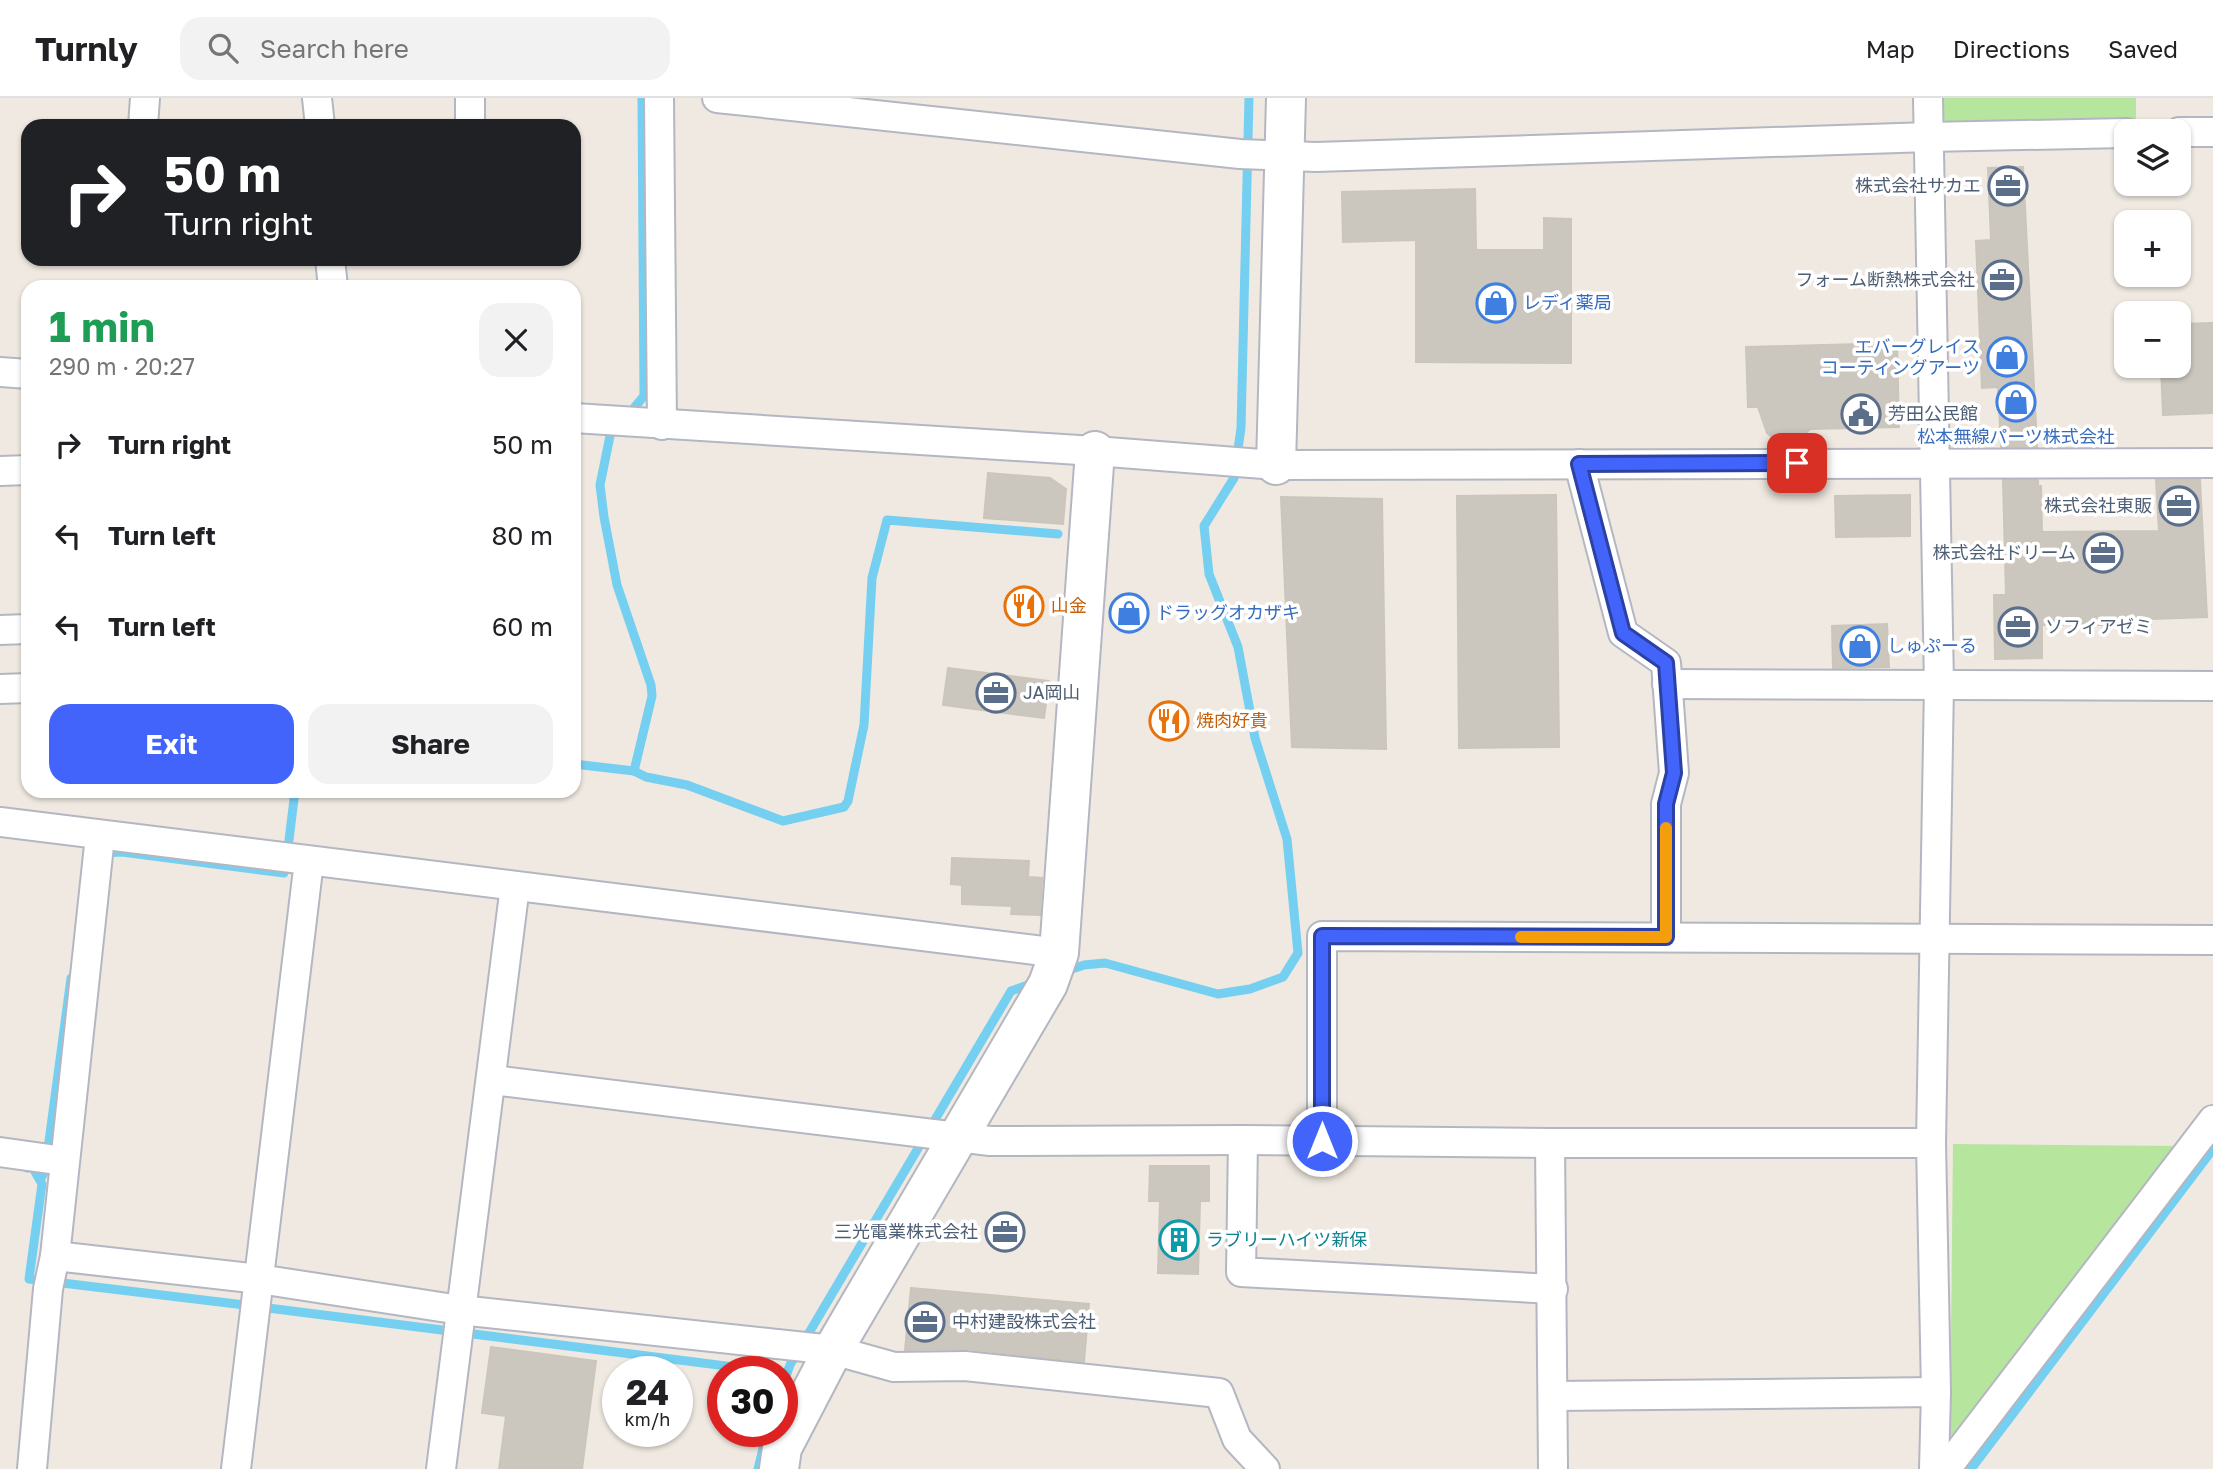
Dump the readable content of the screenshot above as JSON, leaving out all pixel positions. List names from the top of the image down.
{
  "places": {
    "office": [
      "株式会社サカエ",
      "フォーム断熱株式会社",
      "株式会社東販",
      "株式会社ドリーム",
      "ソフィアゼミ",
      "JA岡山",
      "三光電業株式会社",
      "中村建設株式会社"
    ],
    "shop": [
      "レディ薬局",
      "エバーグレイス コーティングアーツ",
      "松本無線パーツ株式会社",
      "ドラッグオカザキ",
      "しゅぷーる"
    ],
    "public building": ["芳田公民館"],
    "restaurant": ["山金", "焼肉好貴"],
    "building": ["ラブリーハイツ新保"]
  },
  "page": {
    "header": "Turnly",
    "search": "Search here",
    "nav": ["Map", "Directions", "Saved"],
    "map_buttons": ["+", "−"],
    "turn": ["50 m", "Turn right"],
    "heading": ["1 min", "290 m · 20:27"],
    "list": [
      {
        "name": "Turn right",
        "value": "50 m"
      },
      {
        "name": "Turn left",
        "value": "80 m"
      },
      {
        "name": "Turn left",
        "value": "60 m"
      }
    ],
    "buttons": ["Exit", "Share"],
    "speed": "24 km/h",
    "limit": "30"
  }
}
